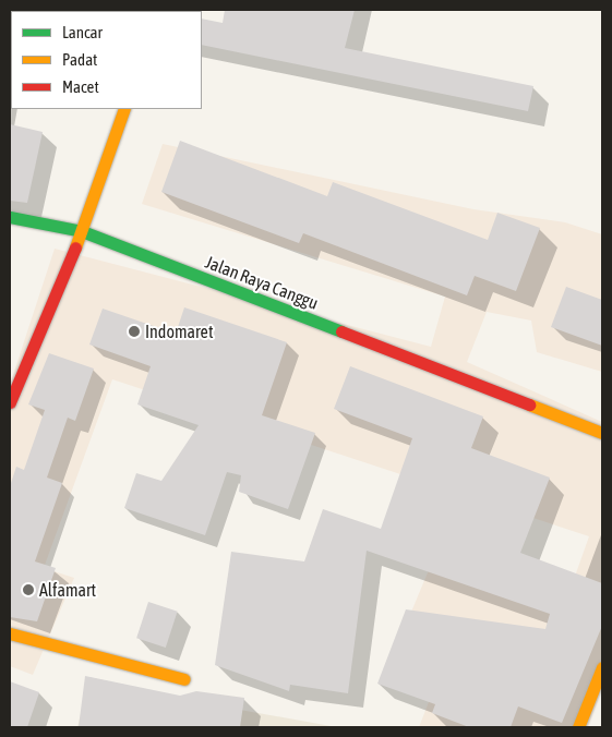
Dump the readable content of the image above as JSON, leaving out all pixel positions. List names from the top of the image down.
{
  "streets": {
    "main road": ["Jalan Raya Canggu"]
  },
  "places": ["Indomaret", "Alfamart"],
  "legend": ["Lancar", "Padat", "Macet"]
}
